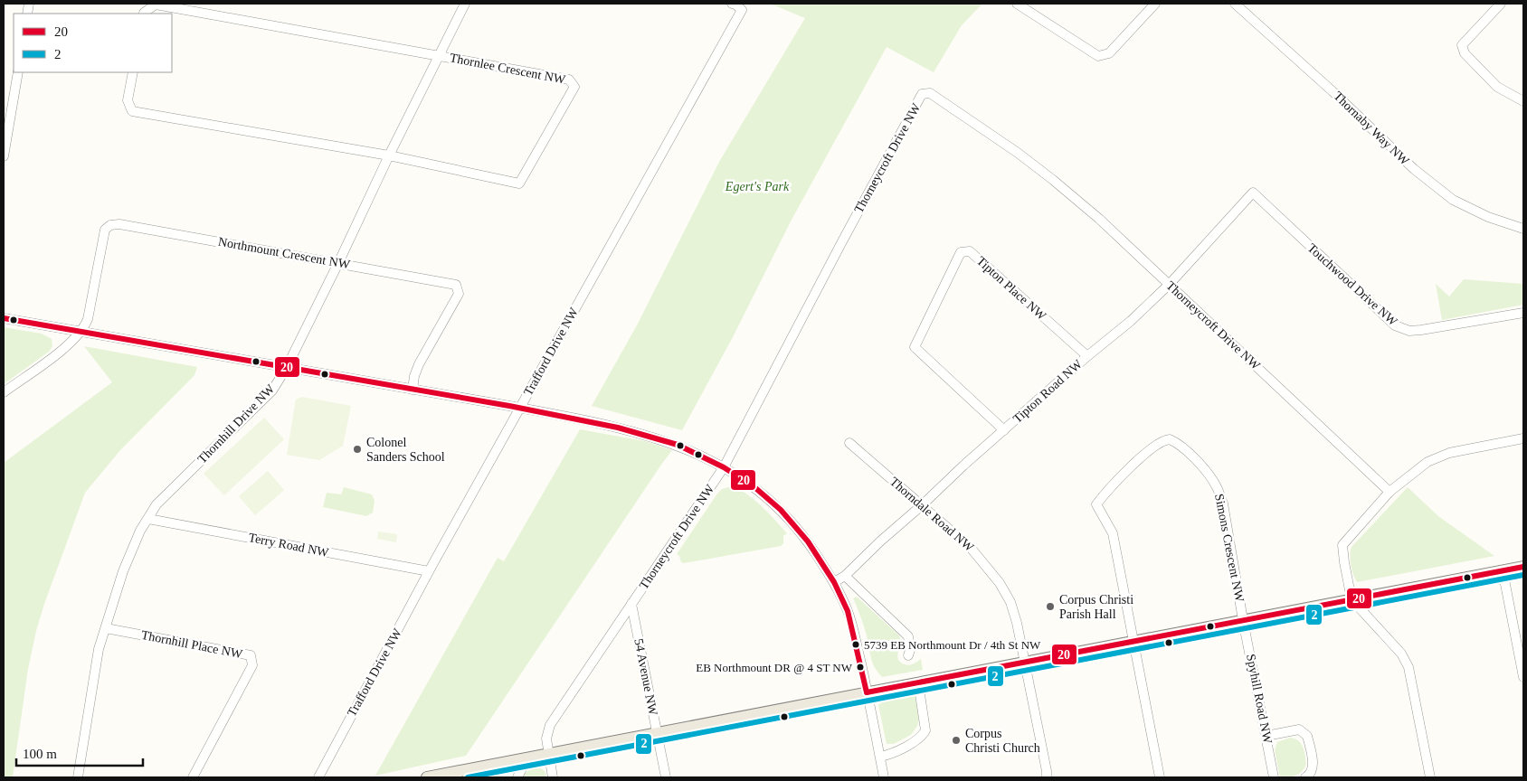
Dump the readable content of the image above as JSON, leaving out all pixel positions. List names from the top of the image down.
{
  "streets": {
    "street": [
      "Thornlee Crescent NW",
      "Thornaby Way NW",
      "Thorneycroft Drive NW",
      "Northmount Crescent NW",
      "Touchwood Drive NW",
      "Tipton Place NW",
      "Trafford Drive NW",
      "Tipton Road NW",
      "Thornhill Drive NW",
      "Thorndale Road NW",
      "Terry Road NW",
      "Simons Crescent NW",
      "Thornhill Place NW",
      "54 Avenue NW",
      "Spyhill Road NW"
    ]
  },
  "crossings": [
    ["Thornlee Crescent NW", "Thornhill Drive NW"],
    ["Thorneycroft Drive NW", "Tipton Road NW"],
    ["Thorneycroft Drive NW", "54 Avenue NW"],
    ["Northmount Crescent NW", "Thornhill Drive NW"],
    ["Touchwood Drive NW", "Tipton Road NW"],
    ["Tipton Place NW", "Tipton Road NW"],
    ["Trafford Drive NW", "Terry Road NW"],
    ["Tipton Road NW", "Thorndale Road NW"],
    ["Thornhill Drive NW", "Terry Road NW"],
    ["Thornhill Drive NW", "Thornhill Place NW"],
    ["Simons Crescent NW", "Spyhill Road NW"]
  ],
  "parks": ["Egert's Park"],
  "places": [
    "Colonel Sanders School",
    "Corpus Christi Parish Hall",
    "5739 EB Northmount Dr / 4th St NW",
    "EB Northmount DR @ 4 ST NW",
    "Corpus Christi Church"
  ],
  "lines": ["transit line 20", "transit line 2"],
  "legend": ["20", "2"],
  "scale_bar": "100 m"
}
